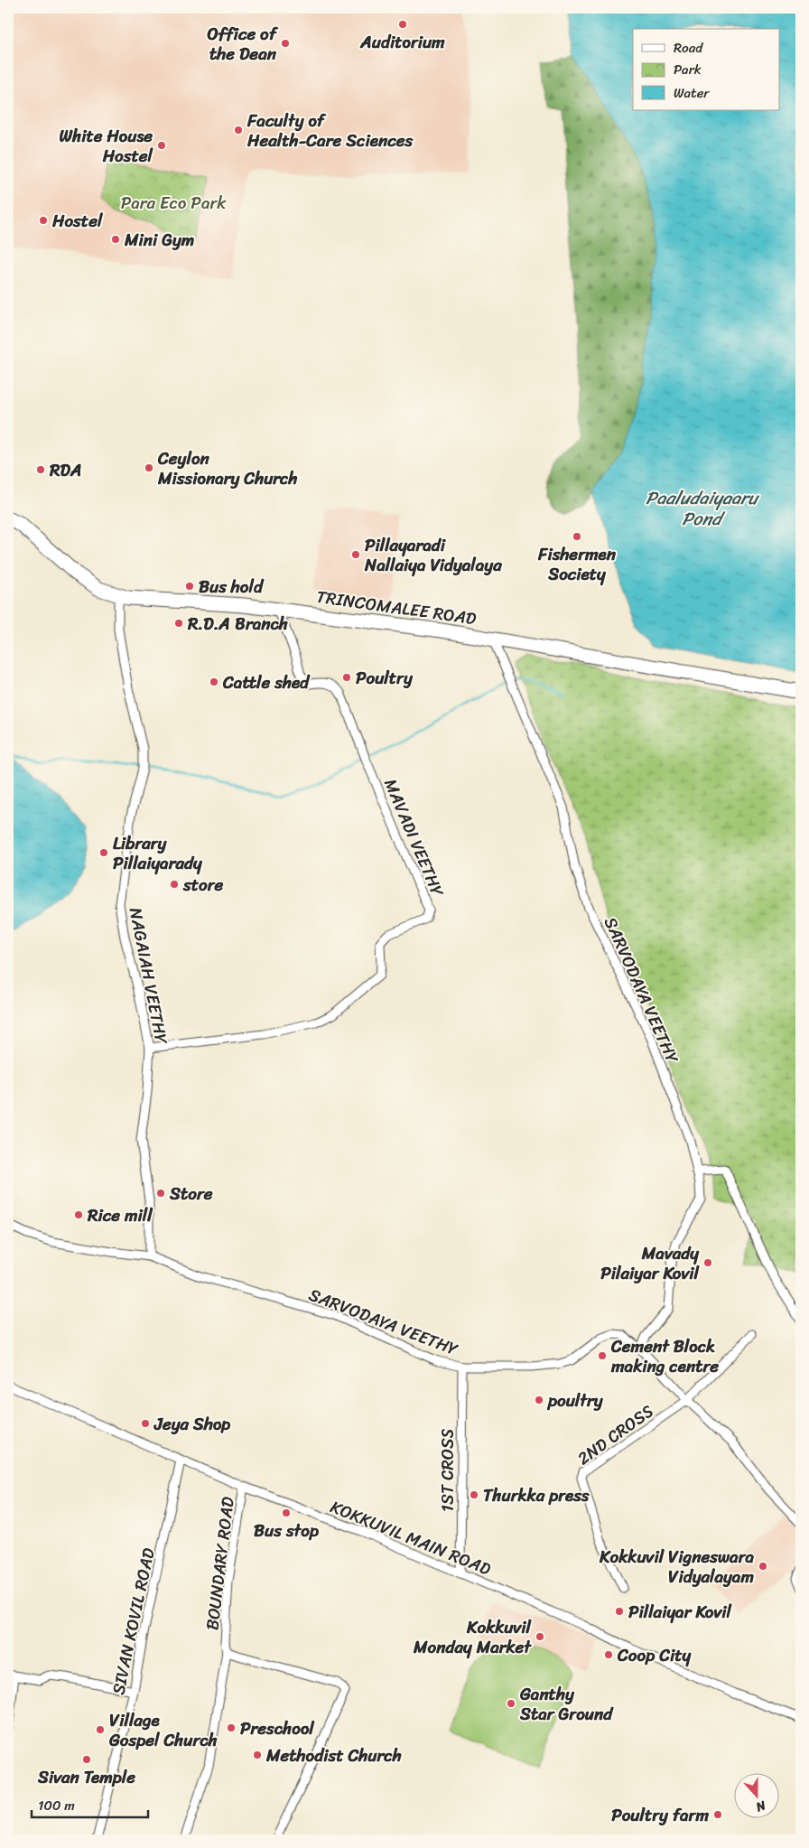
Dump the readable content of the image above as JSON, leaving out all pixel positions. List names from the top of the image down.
{
  "streets": {
    "highway": ["TRINCOMALEE ROAD"],
    "street": [
      "MAVADI VEETHY",
      "NAGAIAH VEETHY",
      "SARVODAYA VEETHY",
      "2ND CROSS",
      "1ST CROSS",
      "KOKKUVIL MAIN ROAD",
      "BOUNDARY ROAD",
      "SIVAN KOVIL ROAD"
    ]
  },
  "crossings": [
    ["TRINCOMALEE ROAD", "MAVADI VEETHY"],
    ["TRINCOMALEE ROAD", "NAGAIAH VEETHY"],
    ["TRINCOMALEE ROAD", "SARVODAYA VEETHY"],
    ["MAVADI VEETHY", "NAGAIAH VEETHY"],
    ["NAGAIAH VEETHY", "SARVODAYA VEETHY"],
    ["SARVODAYA VEETHY", "2ND CROSS"],
    ["SARVODAYA VEETHY", "1ST CROSS"],
    ["1ST CROSS", "KOKKUVIL MAIN ROAD"],
    ["KOKKUVIL MAIN ROAD", "BOUNDARY ROAD"],
    ["KOKKUVIL MAIN ROAD", "SIVAN KOVIL ROAD"]
  ],
  "water": ["Paaludaiyaaru Pond"],
  "parks": ["Para Eco Park"],
  "places": [
    "Auditorium",
    "Office of the Dean",
    "Faculty of Health-Care Sciences",
    "White House Hostel",
    "Hostel",
    "Mini Gym",
    "Ceylon Missionary Church",
    "RDA",
    "Fishermen Society",
    "Pillayaradi Nallaiya Vidyalaya",
    "Bus hold",
    "R.D.A Branch",
    "Poultry",
    "Cattle shed",
    "Library Pillaiyarady",
    "store",
    "Store",
    "Rice mill",
    "Mavady Pilaiyar Kovil",
    "Cement Block making centre",
    "poultry",
    "Jeya Shop",
    "Thurkka press",
    "Bus stop",
    "Kokkuvil Vigneswara Vidyalayam",
    "Pillaiyar Kovil",
    "Kokkuvil Monday Market",
    "Coop City",
    "Ganthy Star Ground",
    "Preschool",
    "Village Gospel Church",
    "Methodist Church",
    "Sivan Temple",
    "Poultry farm"
  ],
  "legend": ["Road", "Park", "Water"],
  "scale_bar": "100 m",
  "north": "bottom"
}
